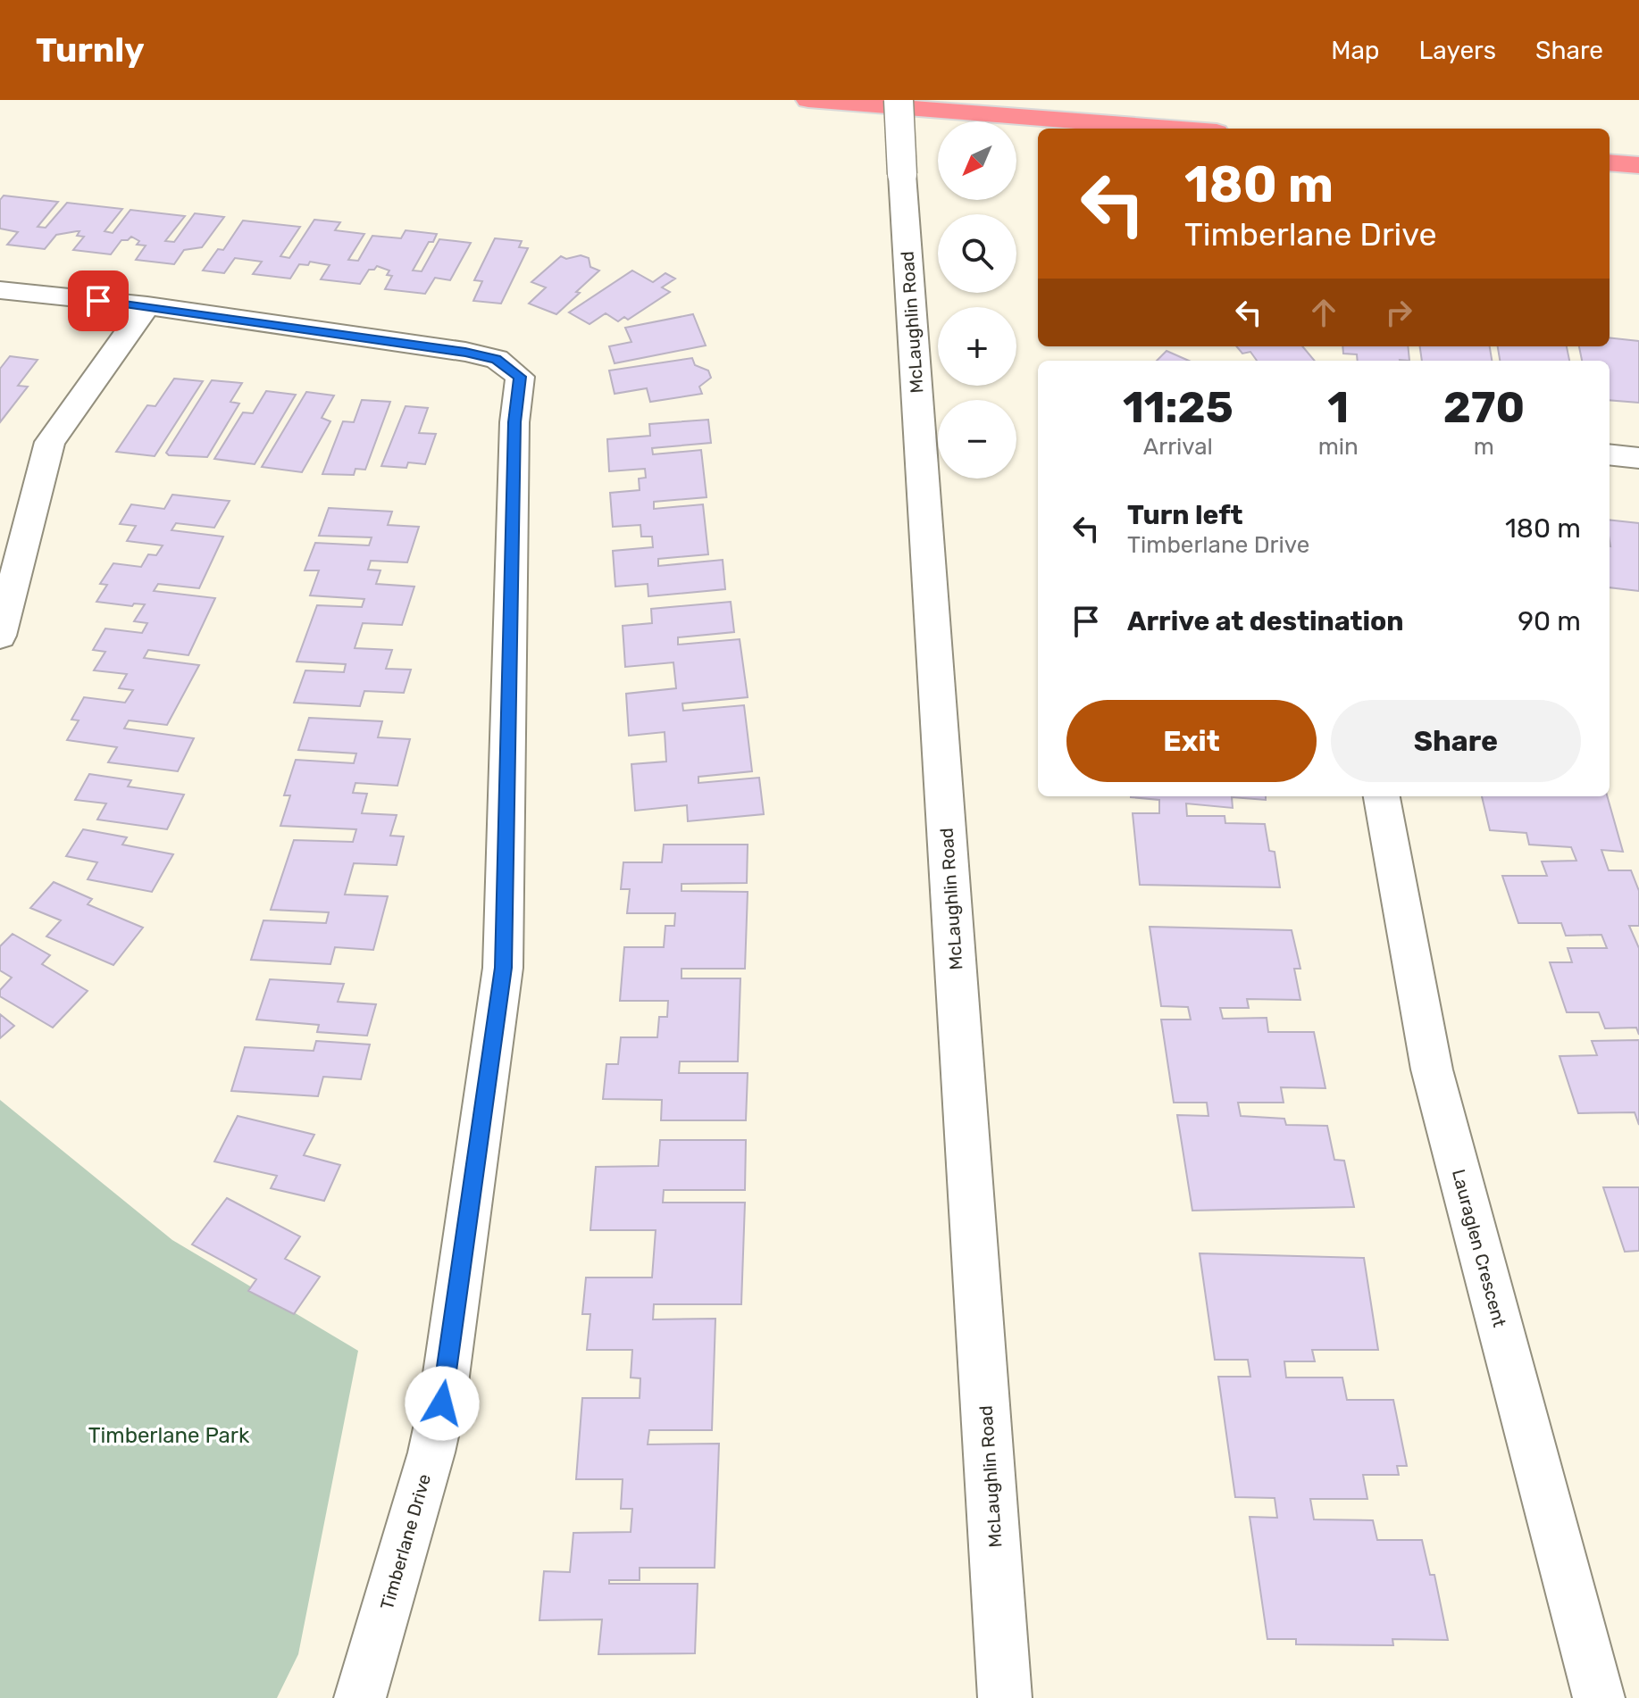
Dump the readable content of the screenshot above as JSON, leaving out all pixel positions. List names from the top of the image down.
{
  "streets": {
    "street": ["McLaughlin Road", "Lauraglen Crescent", "Timberlane Drive"]
  },
  "parks": ["Timberlane Park"],
  "north": "bottom left",
  "page": {
    "header": "Turnly",
    "nav": ["Map", "Layers", "Share"],
    "map_buttons": ["+", "−"],
    "turn": ["180 m", "Timberlane Drive"],
    "eta": [
      "11:25",
      "Arrival",
      "1",
      "min",
      "270",
      "m"
    ],
    "list": [
      {
        "name": "Turn left",
        "note": "Timberlane Drive",
        "value": "180 m"
      },
      {
        "name": "Arrive at destination",
        "value": "90 m"
      }
    ],
    "buttons": ["Exit", "Share"]
  }
}
